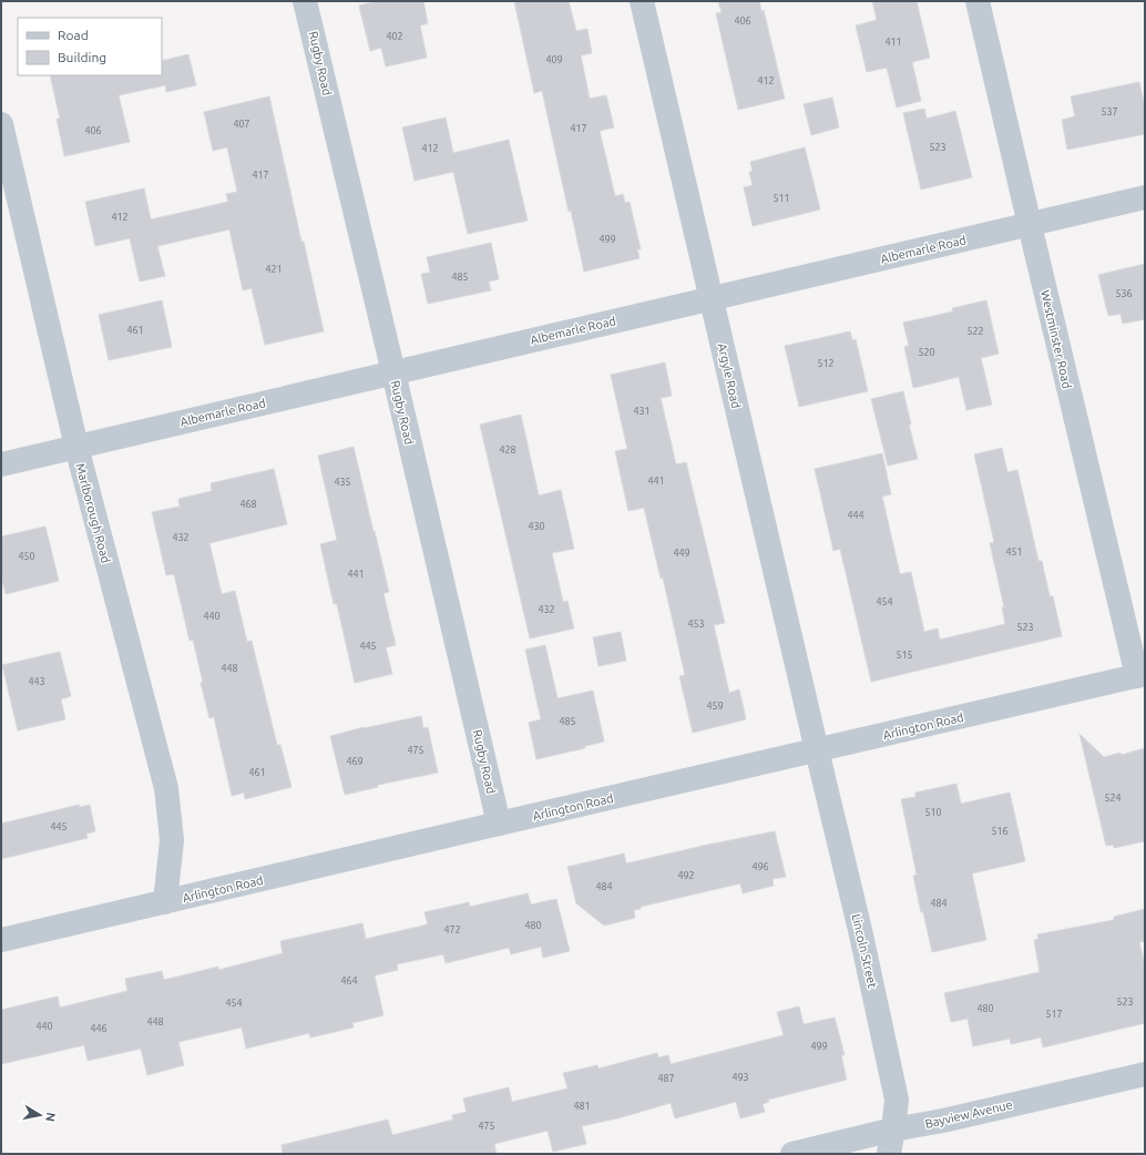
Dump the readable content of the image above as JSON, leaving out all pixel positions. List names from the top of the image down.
{
  "streets": {
    "street": [
      "Rugby Road",
      "Albemarle Road",
      "Westminster Road",
      "Argyle Road",
      "Marlborough Road",
      "Arlington Road",
      "Lincoln Street",
      "Bayview Avenue"
    ]
  },
  "crossings": [
    ["Rugby Road", "Albemarle Road"],
    ["Rugby Road", "Arlington Road"],
    ["Albemarle Road", "Westminster Road"],
    ["Albemarle Road", "Argyle Road"],
    ["Albemarle Road", "Marlborough Road"],
    ["Westminster Road", "Arlington Road"],
    ["Argyle Road", "Arlington Road"],
    ["Argyle Road", "Lincoln Street"],
    ["Marlborough Road", "Arlington Road"],
    ["Arlington Road", "Lincoln Street"],
    ["Lincoln Street", "Bayview Avenue"]
  ],
  "house_numbers": [
    "406",
    "402",
    "411",
    "409",
    "412",
    "537",
    "407",
    "417",
    "406",
    "523",
    "412",
    "417",
    "511",
    "412",
    "499",
    "421",
    "485",
    "536",
    "461",
    "522",
    "520",
    "512",
    "431",
    "428",
    "441",
    "435",
    "468",
    "444",
    "430",
    "432",
    "451",
    "449",
    "450",
    "441",
    "454",
    "432",
    "440",
    "453",
    "523",
    "445",
    "515",
    "448",
    "443",
    "459",
    "485",
    "475",
    "469",
    "461",
    "524",
    "510",
    "445",
    "516",
    "496",
    "492",
    "484",
    "484",
    "480",
    "472",
    "464",
    "523",
    "454",
    "480",
    "517",
    "448",
    "440",
    "446",
    "499",
    "493",
    "487",
    "481",
    "475"
  ],
  "legend": ["Road", "Building"],
  "north": "right"
}
